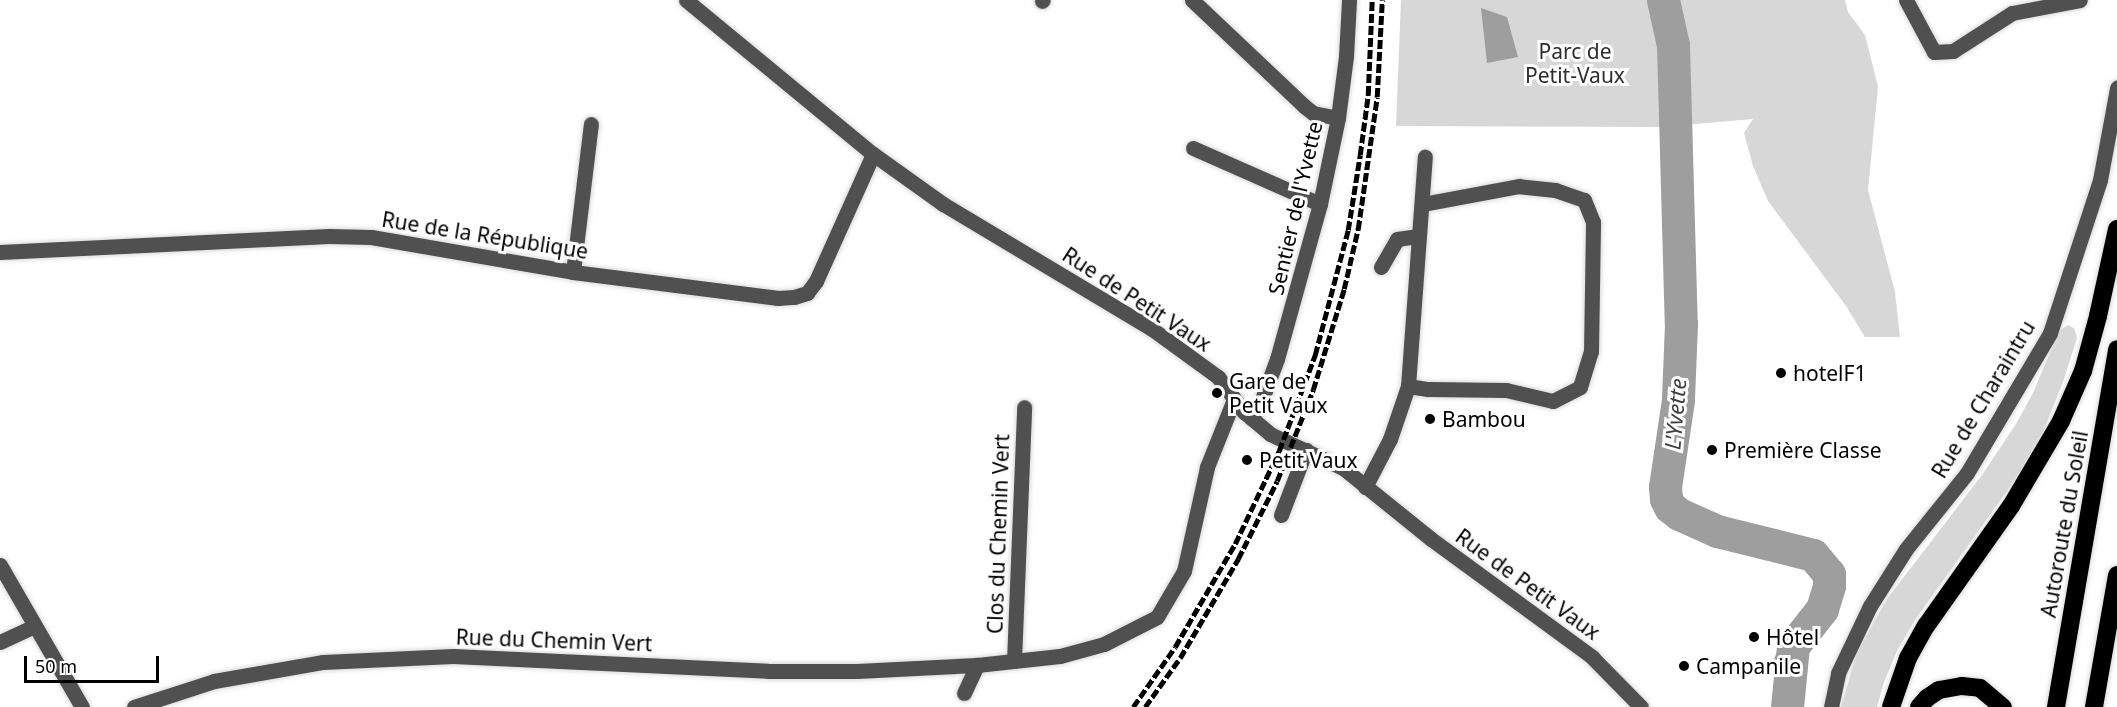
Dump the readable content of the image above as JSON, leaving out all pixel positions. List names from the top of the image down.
{
  "streets": {
    "highway": ["Autoroute du Soleil"],
    "street": [
      "Sentier de l'Yvette",
      "Rue de la République",
      "Rue de Petit Vaux",
      "Rue de Charaintru",
      "Clos du Chemin Vert",
      "Rue du Chemin Vert"
    ]
  },
  "crossings": [
    ["Sentier de l'Yvette", "Rue de Petit Vaux"],
    ["Rue de la République", "Rue de Petit Vaux"],
    ["Rue de Petit Vaux", "Rue du Chemin Vert"],
    ["Clos du Chemin Vert", "Rue du Chemin Vert"]
  ],
  "water": ["L'Yvette"],
  "parks": ["Parc de Petit-Vaux"],
  "places": [
    "hotelF1",
    "Gare de Petit Vaux",
    "Bambou",
    "Première Classe",
    "Petit Vaux",
    "Hôtel",
    "Campanile"
  ],
  "scale_bar": "50 m"
}
